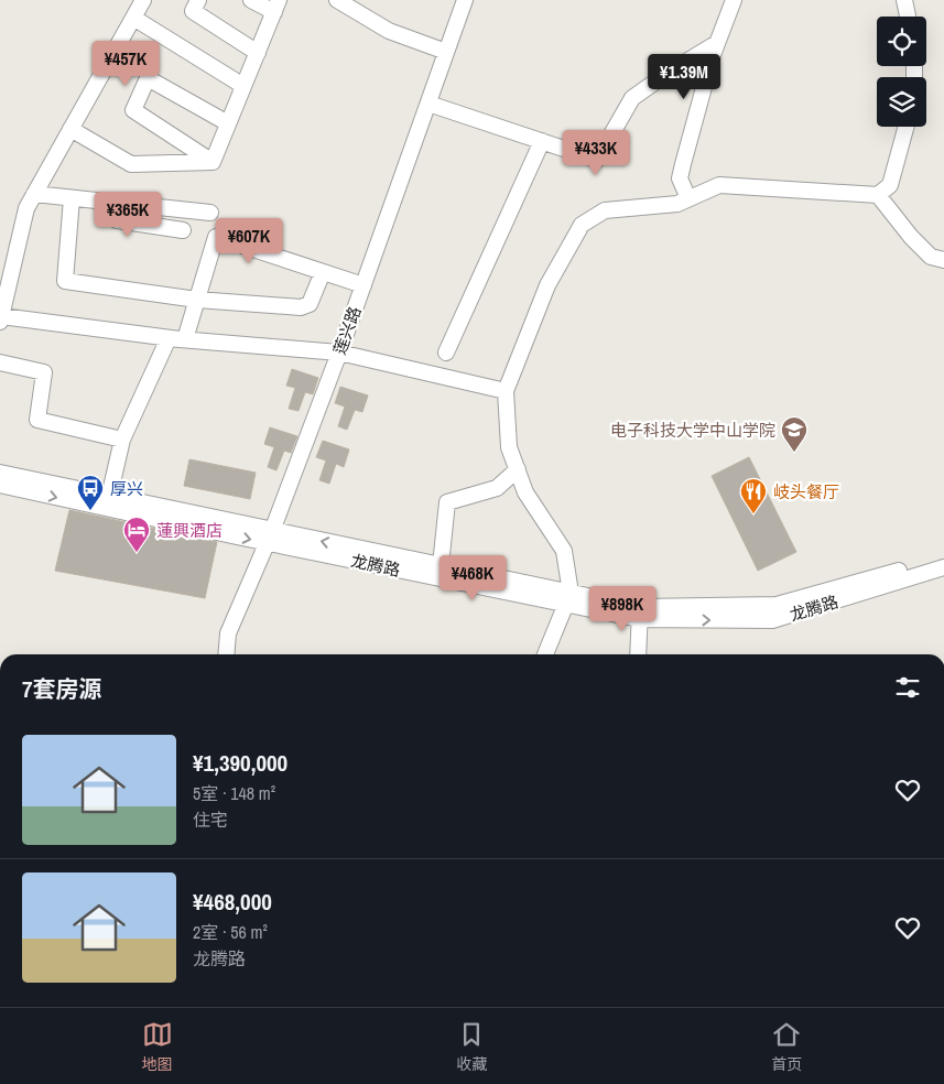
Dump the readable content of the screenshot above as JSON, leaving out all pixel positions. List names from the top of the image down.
{
  "streets": {
    "street": ["莲兴路", "龙腾路"]
  },
  "crossings": [
    ["莲兴路", "龙腾路"]
  ],
  "places": {
    "school or university": ["电子科技大学中山学院"],
    "bus stop": ["厚兴"],
    "restaurant": ["岐头餐厅"],
    "hotel": ["蓮興酒店"]
  },
  "page": {
    "price": [
      "¥457K",
      "¥1.39M",
      "¥433K",
      "¥365K",
      "¥607K",
      "¥468K",
      "¥898K"
    ],
    "heading": "7套房源",
    "list": [
      {
        "name": "¥1,390,000",
        "note": "5室 · 148 m² · 住宅"
      },
      {
        "name": "¥468,000",
        "note": "2室 · 56 m² · 龙腾路"
      }
    ],
    "tabs": ["地图", "收藏", "首页"]
  }
}
